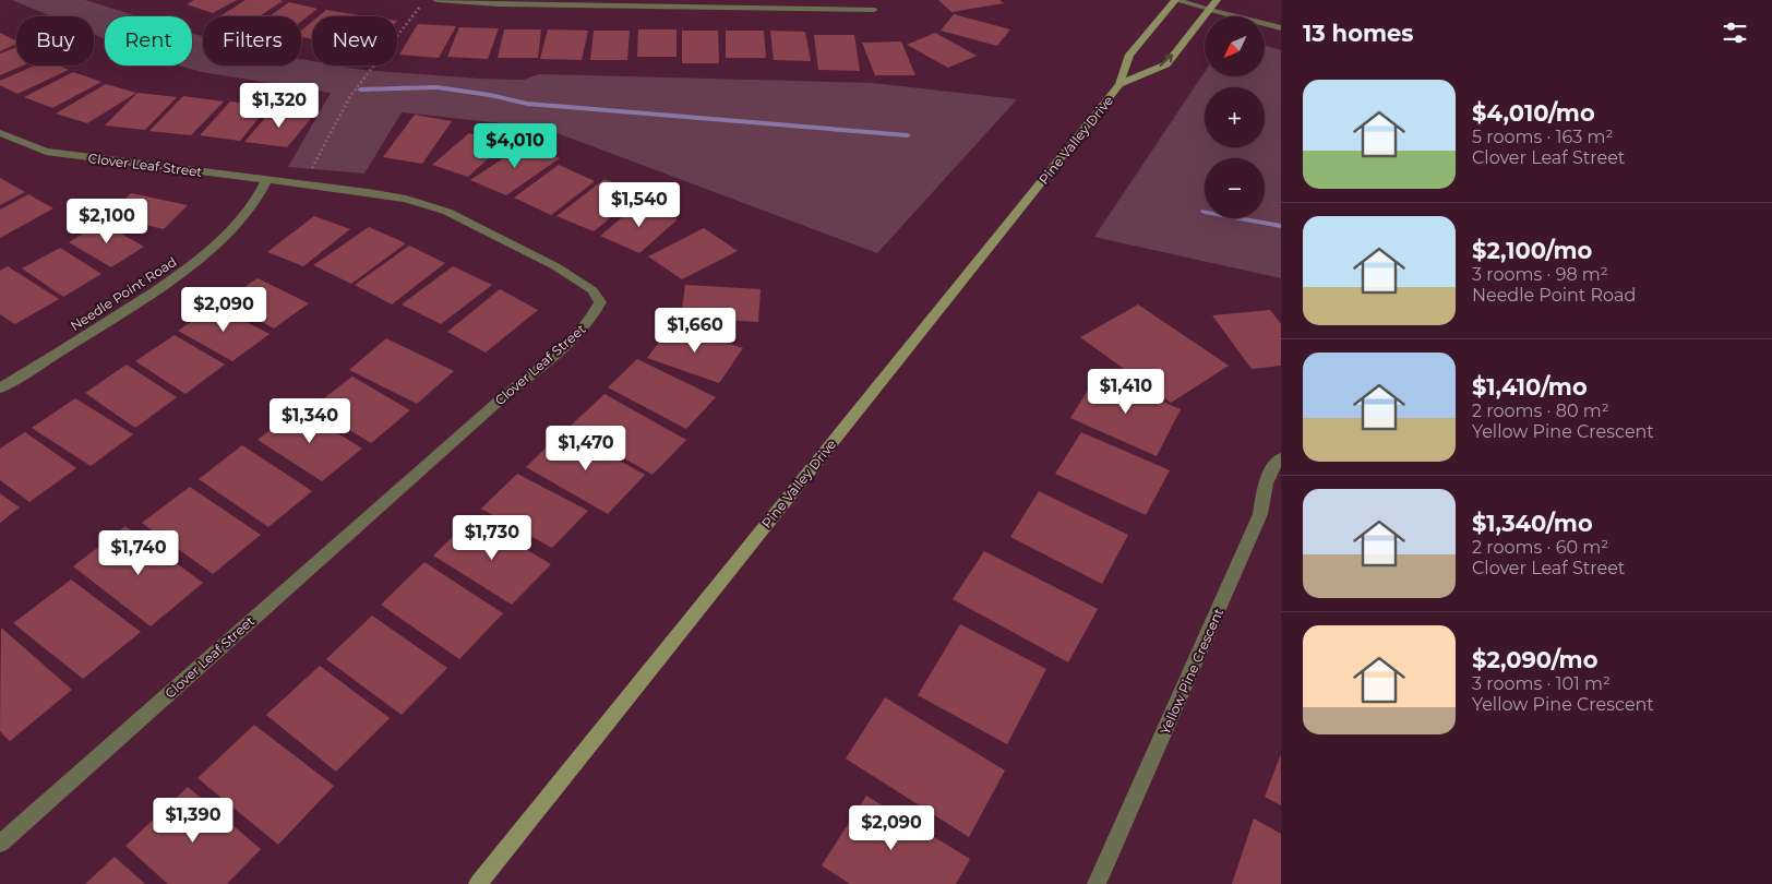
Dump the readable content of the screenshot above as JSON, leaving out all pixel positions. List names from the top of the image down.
{
  "streets": {
    "main road": ["Pine Valley Drive"],
    "street": ["Clover Leaf Street", "Needle Point Road", "Yellow Pine Crescent"]
  },
  "crossings": [
    ["Clover Leaf Street", "Needle Point Road"]
  ],
  "north": "bottom left",
  "page": {
    "heading": "13 homes",
    "map_buttons": ["+", "−"],
    "chip": [
      "Buy",
      "Rent",
      "Filters",
      "New"
    ],
    "list": [
      {
        "name": "$4,010/mo",
        "note": "5 rooms · 163 m² · Clover Leaf Street"
      },
      {
        "name": "$2,100/mo",
        "note": "3 rooms · 98 m² · Needle Point Road"
      },
      {
        "name": "$1,410/mo",
        "note": "2 rooms · 80 m² · Yellow Pine Crescent"
      },
      {
        "name": "$1,340/mo",
        "note": "2 rooms · 60 m² · Clover Leaf Street"
      },
      {
        "name": "$2,090/mo",
        "note": "3 rooms · 101 m² · Yellow Pine Crescent"
      }
    ],
    "price": [
      "$1,320",
      "$4,010",
      "$1,540",
      "$2,100",
      "$2,090",
      "$1,660",
      "$1,410",
      "$1,340",
      "$1,470",
      "$1,730",
      "$1,740",
      "$1,390",
      "$2,090"
    ]
  }
}
